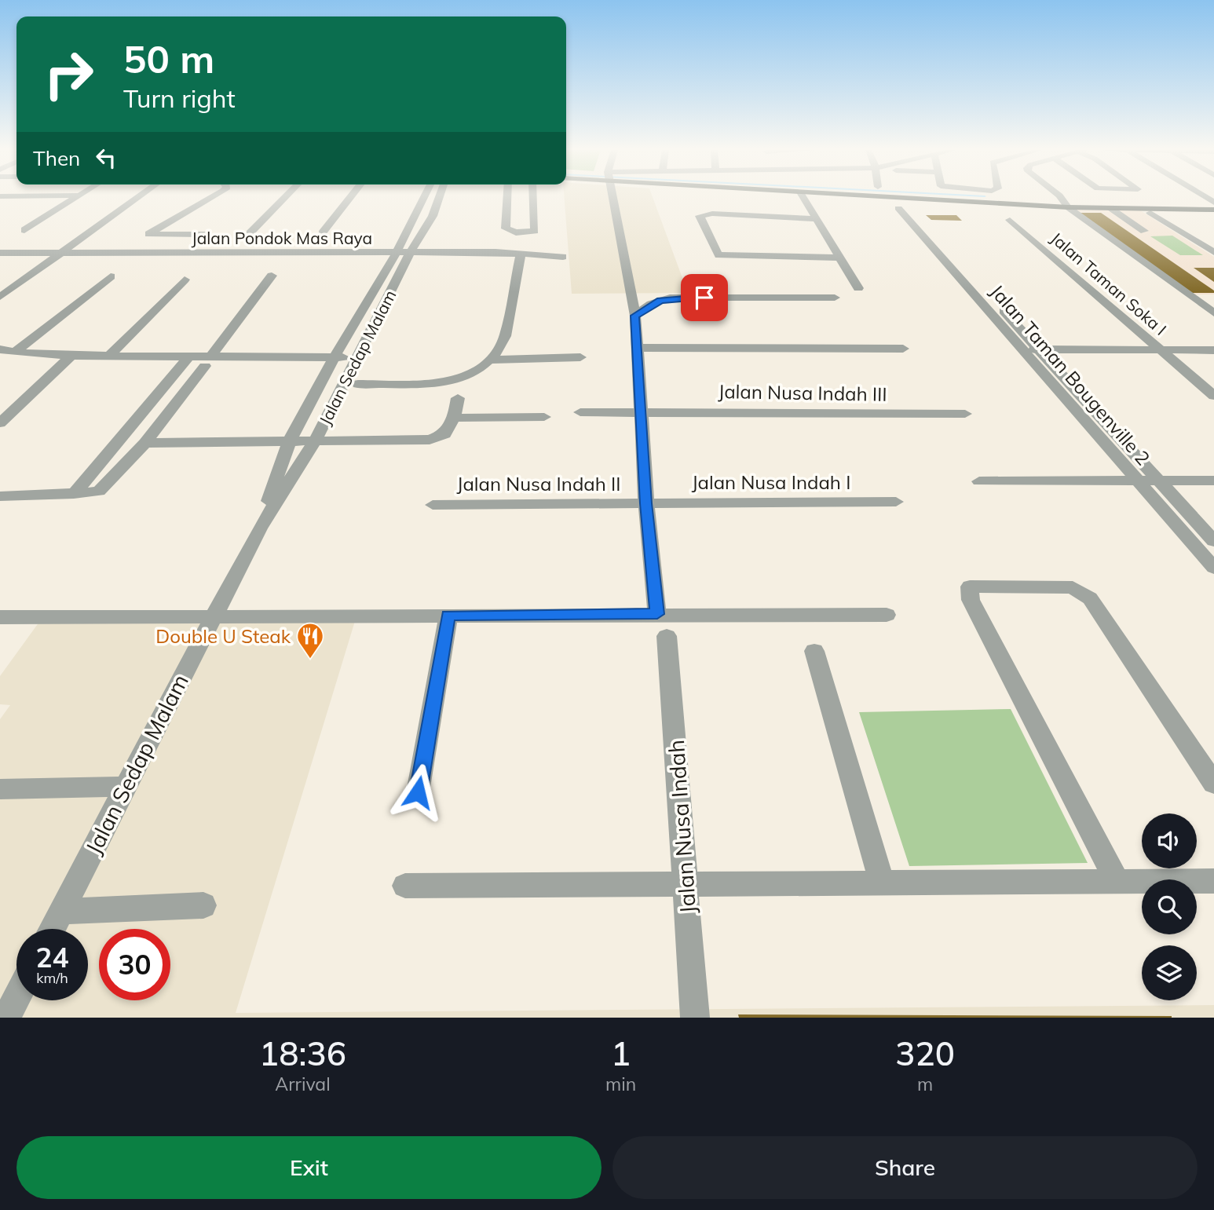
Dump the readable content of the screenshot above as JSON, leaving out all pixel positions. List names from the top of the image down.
{
  "streets": {
    "street": [
      "Jalan Pondok Mas Raya",
      "Jalan Taman Soka I",
      "Jalan Sedap Malam",
      "Jalan Taman Bougenville 2",
      "Jalan Nusa Indah III",
      "Jalan Nusa Indah I",
      "Jalan Nusa Indah II",
      "Jalan Nusa Indah"
    ]
  },
  "crossings": [
    ["Jalan Pondok Mas Raya", "Jalan Sedap Malam"],
    ["Jalan Nusa Indah III", "Jalan Nusa Indah"],
    ["Jalan Nusa Indah I", "Jalan Nusa Indah II"],
    ["Jalan Nusa Indah I", "Jalan Nusa Indah"],
    ["Jalan Nusa Indah II", "Jalan Nusa Indah"]
  ],
  "places": {
    "restaurant": ["Double U Steak"]
  },
  "page": {
    "turn": ["50 m", "Turn right"],
    "then": "Then",
    "speed": "24 km/h",
    "limit": "30",
    "eta": [
      "18:36",
      "Arrival",
      "1",
      "min",
      "320",
      "m"
    ],
    "buttons": ["Exit", "Share"]
  }
}
